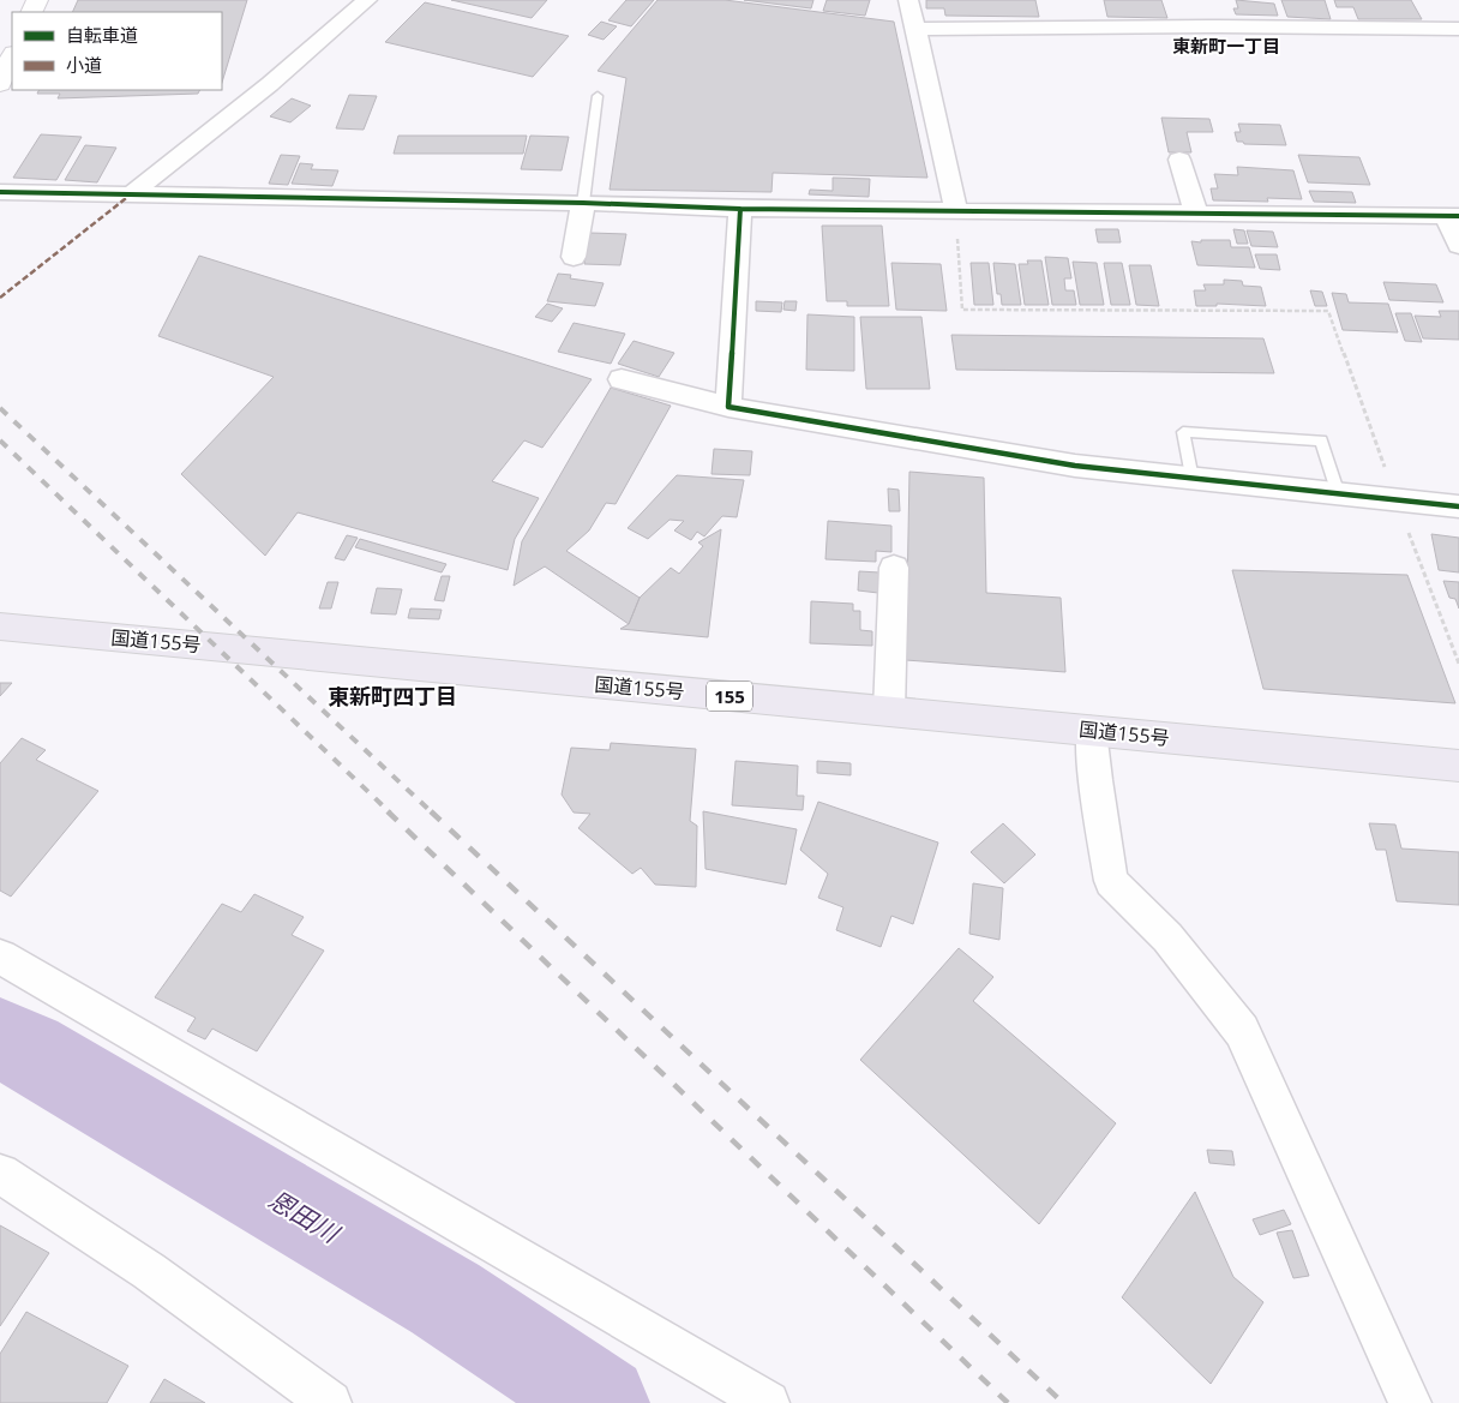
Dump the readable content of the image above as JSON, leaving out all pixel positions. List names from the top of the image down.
{
  "streets": {
    "highway": ["国道155号", "155"]
  },
  "districts": ["東新町一丁目", "東新町四丁目"],
  "water": ["恩田川"],
  "legend": ["自転車道", "小道"]
}
